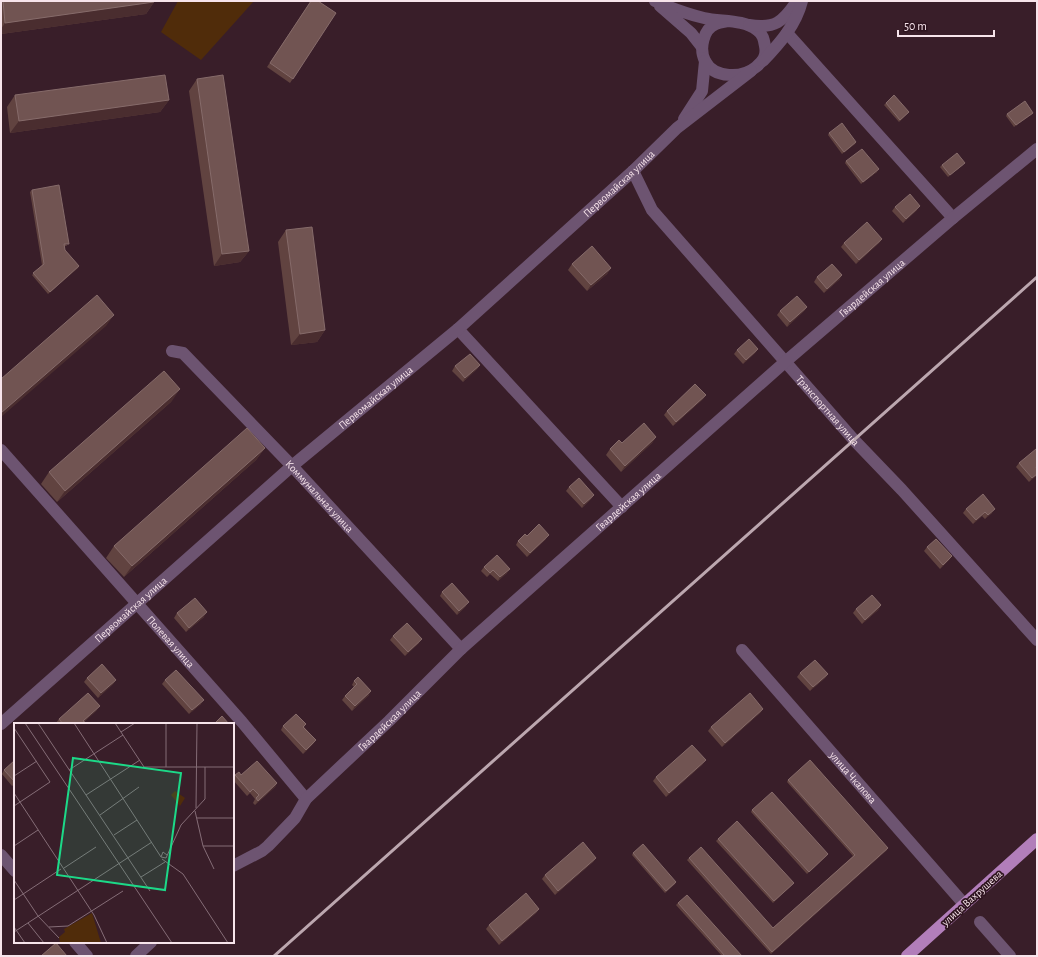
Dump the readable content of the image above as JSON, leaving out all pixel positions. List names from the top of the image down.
{
  "streets": {
    "main road": ["улица Вахрушева"],
    "street": [
      "Первомайская улица",
      "Гвардейская улица",
      "Транспортная улица",
      "Коммунальная улица",
      "Полевая улица",
      "улица Чкалова"
    ]
  },
  "crossings": [
    ["Первомайская улица", "Транспортная улица"],
    ["Первомайская улица", "Коммунальная улица"],
    ["Первомайская улица", "Полевая улица"],
    ["Гвардейская улица", "Транспортная улица"],
    ["Гвардейская улица", "Коммунальная улица"],
    ["Гвардейская улица", "Полевая улица"],
    ["улица Чкалова", "улица Вахрушева"]
  ],
  "scale_bar": "50 m"
}
